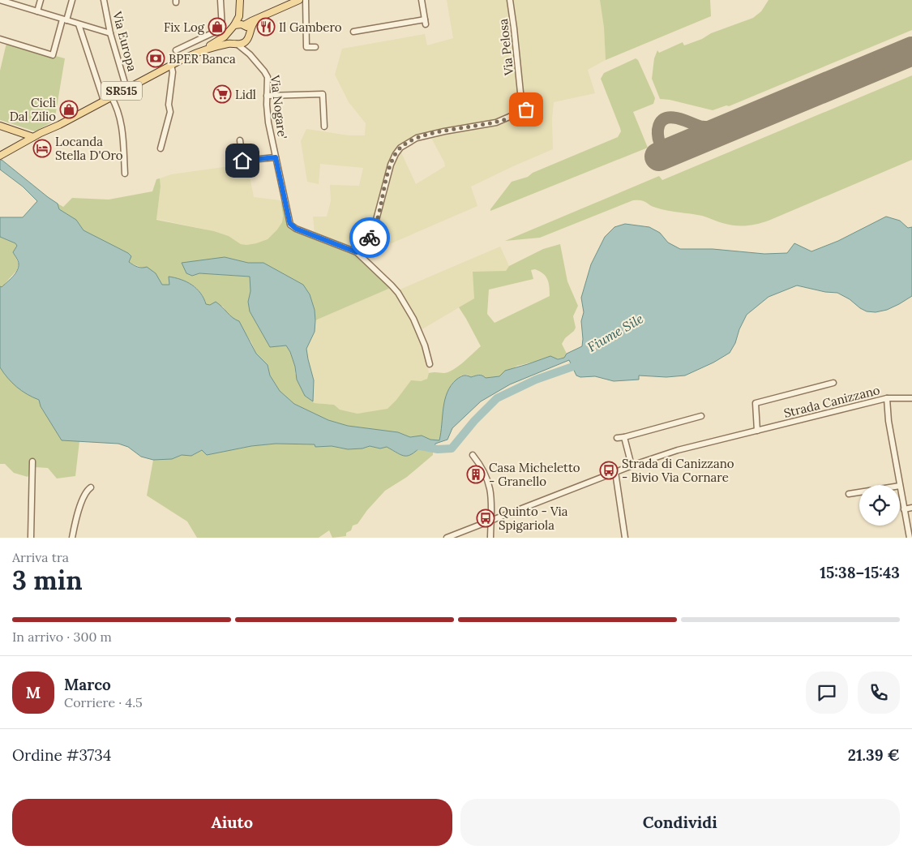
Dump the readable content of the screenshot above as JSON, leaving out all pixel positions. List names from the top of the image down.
{
  "streets": {
    "main road": ["SR515"],
    "street": [
      "Via Europa",
      "Via Pelosa",
      "Via Nogare'",
      "Strada Canizzano"
    ]
  },
  "crossings": [
    ["Via Europa", "SR515"],
    ["Via Pelosa", "Via Nogare'"],
    ["SR515", "Via Nogare'"]
  ],
  "water": ["Fiume Sile"],
  "places": {
    "shop": ["Fix Log", "Cicli Dal Zilio"],
    "restaurant": ["Il Gambero"],
    "bank": ["BPER Banca"],
    "supermarket": ["Lidl"],
    "hotel": ["Locanda Stella D'Oro"],
    "bus stop": ["Strada di Canizzano - Bivio Via Cornare", "Quinto - Via Spigariola"],
    "building": ["Casa Micheletto - Granello"]
  },
  "page": {
    "heading": ["3 min", "Arriva tra", "15:38–15:43"],
    "panel": [
      "Marco",
      "Corriere · 4.5",
      "Ordine #3734",
      "21.39 €"
    ],
    "bar": "In arrivo · 300 m",
    "round": "M",
    "buttons": ["Aiuto", "Condividi"]
  }
}
